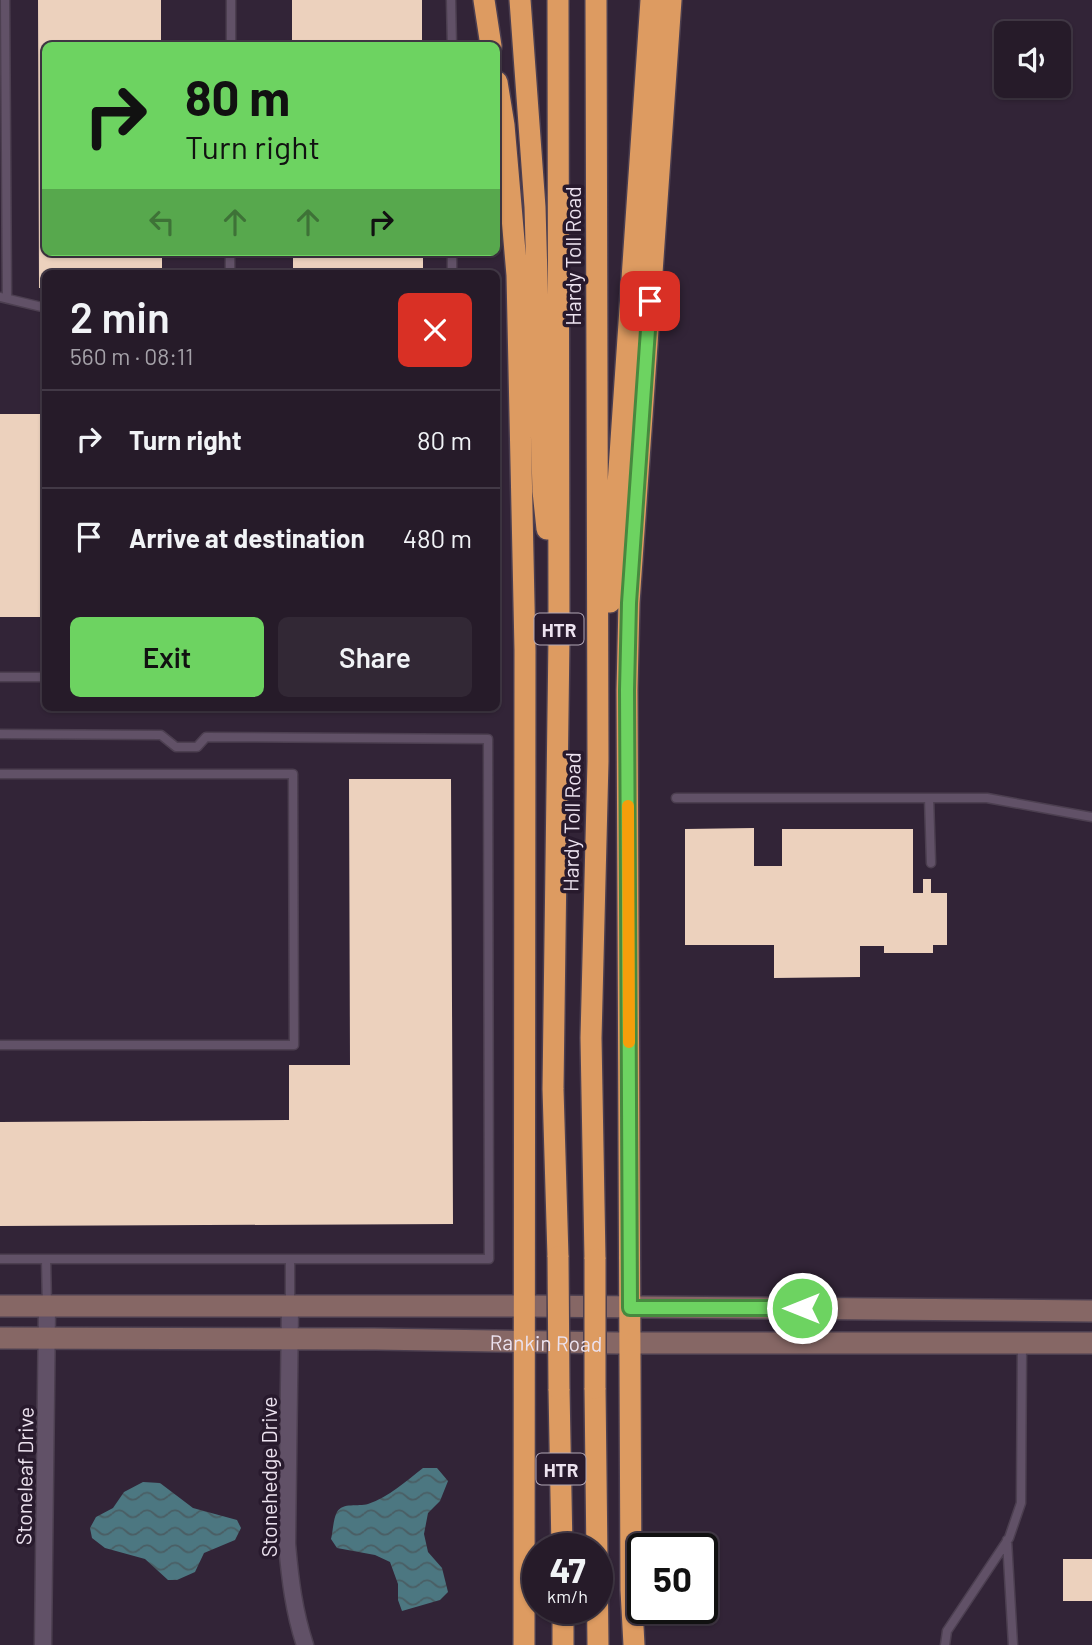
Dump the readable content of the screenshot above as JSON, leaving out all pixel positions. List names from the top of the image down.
{
  "streets": {
    "highway": ["Hardy Toll Road", "HTR"],
    "main road": ["Rankin Road"],
    "street": ["Stoneleaf Drive", "Stonehedge Drive"]
  },
  "crossings": [
    ["Rankin Road", "Stoneleaf Drive"],
    ["Rankin Road", "Stonehedge Drive"]
  ],
  "page": {
    "turn": ["80 m", "Turn right"],
    "heading": ["2 min", "560 m · 08:11"],
    "list": [
      {
        "name": "Turn right",
        "value": "80 m"
      },
      {
        "name": "Arrive at destination",
        "value": "480 m"
      }
    ],
    "buttons": ["Exit", "Share"],
    "speed": "47 km/h",
    "limit": "50"
  }
}
